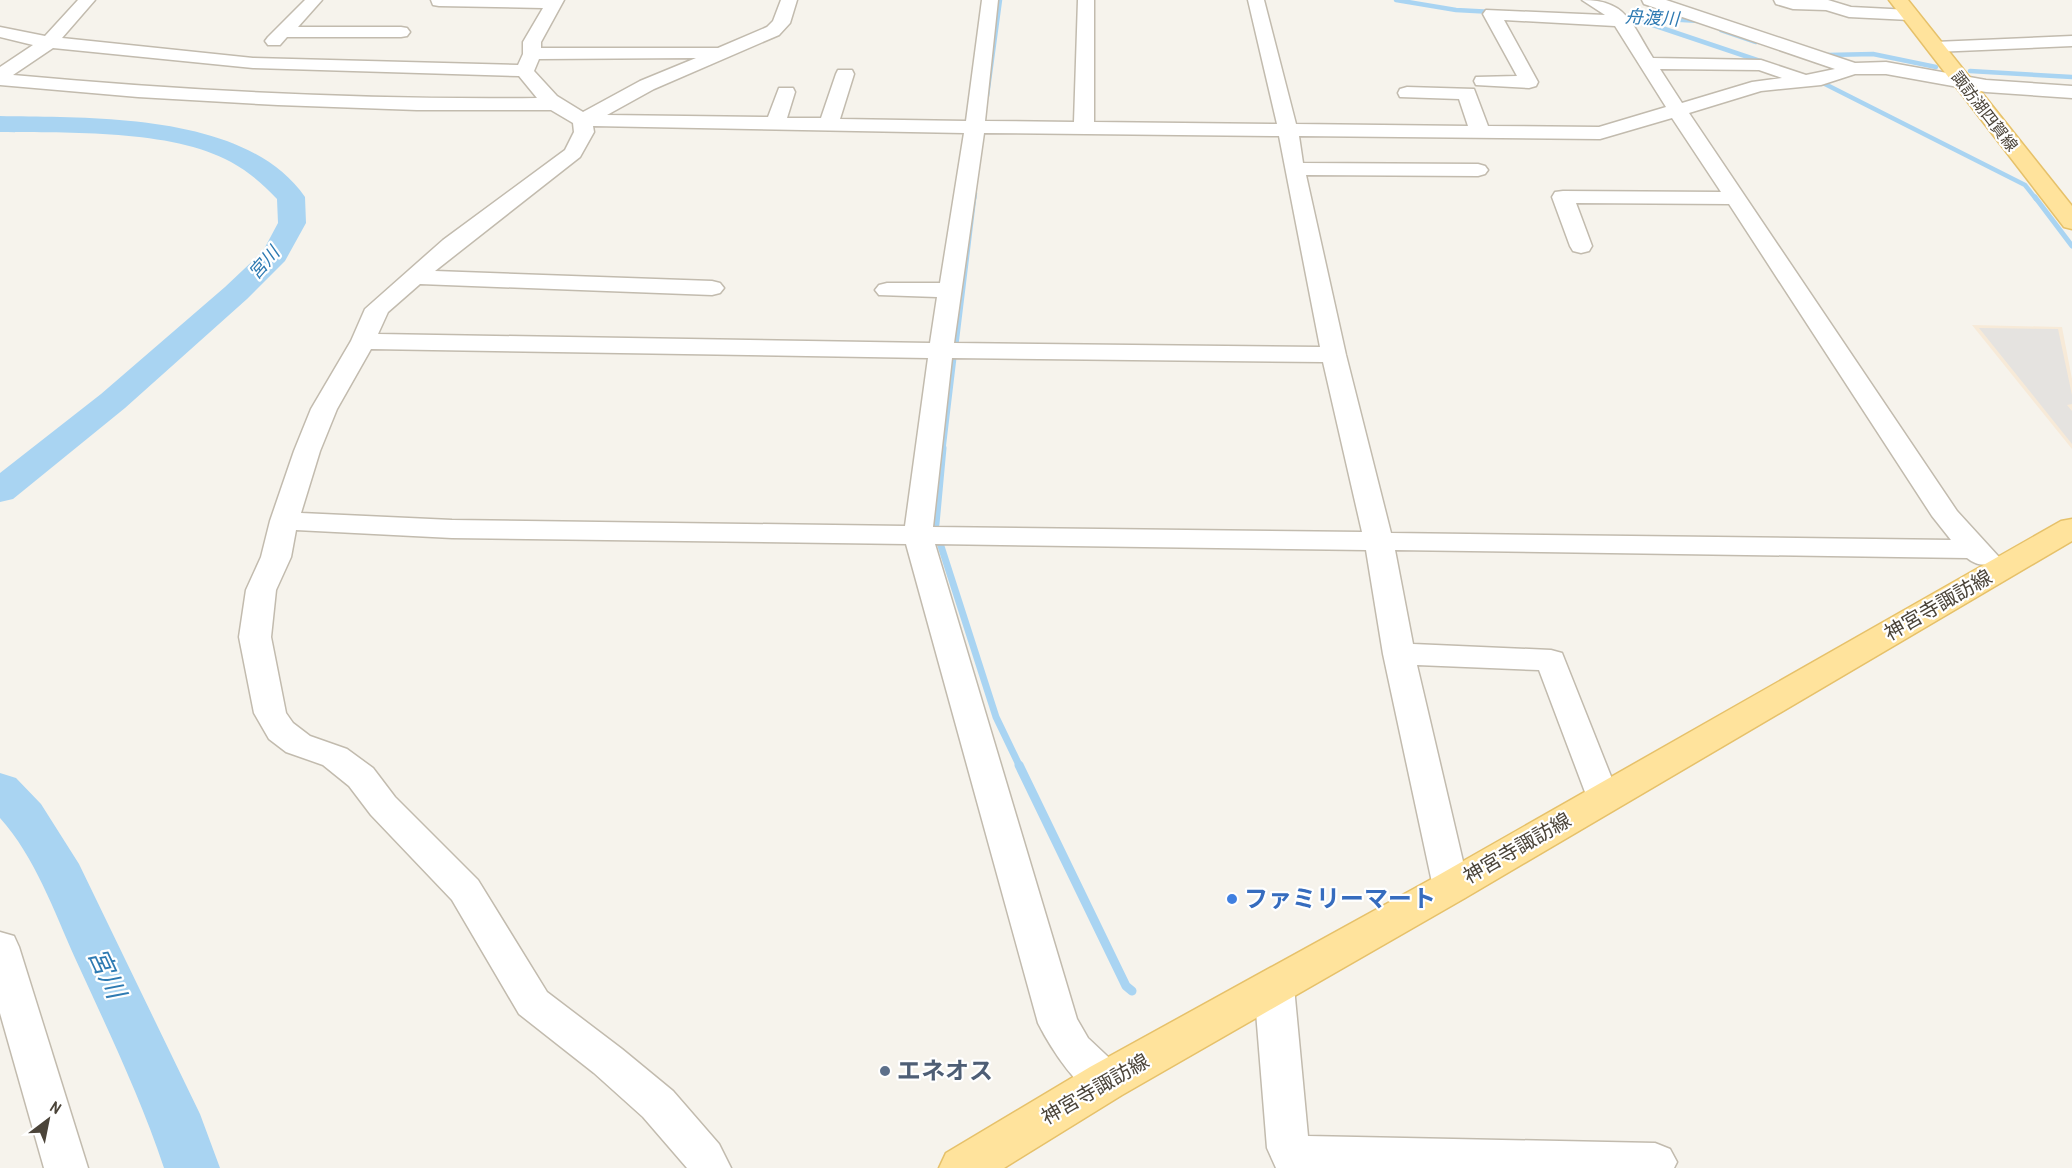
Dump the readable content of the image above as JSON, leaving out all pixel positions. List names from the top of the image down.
{
  "streets": {
    "main road": ["諏訪湖四賀線", "神宮寺諏訪線"]
  },
  "water": ["舟渡川", "宮川"],
  "places": ["ファミリーマート", "エネオス"],
  "north": "top right"
}
